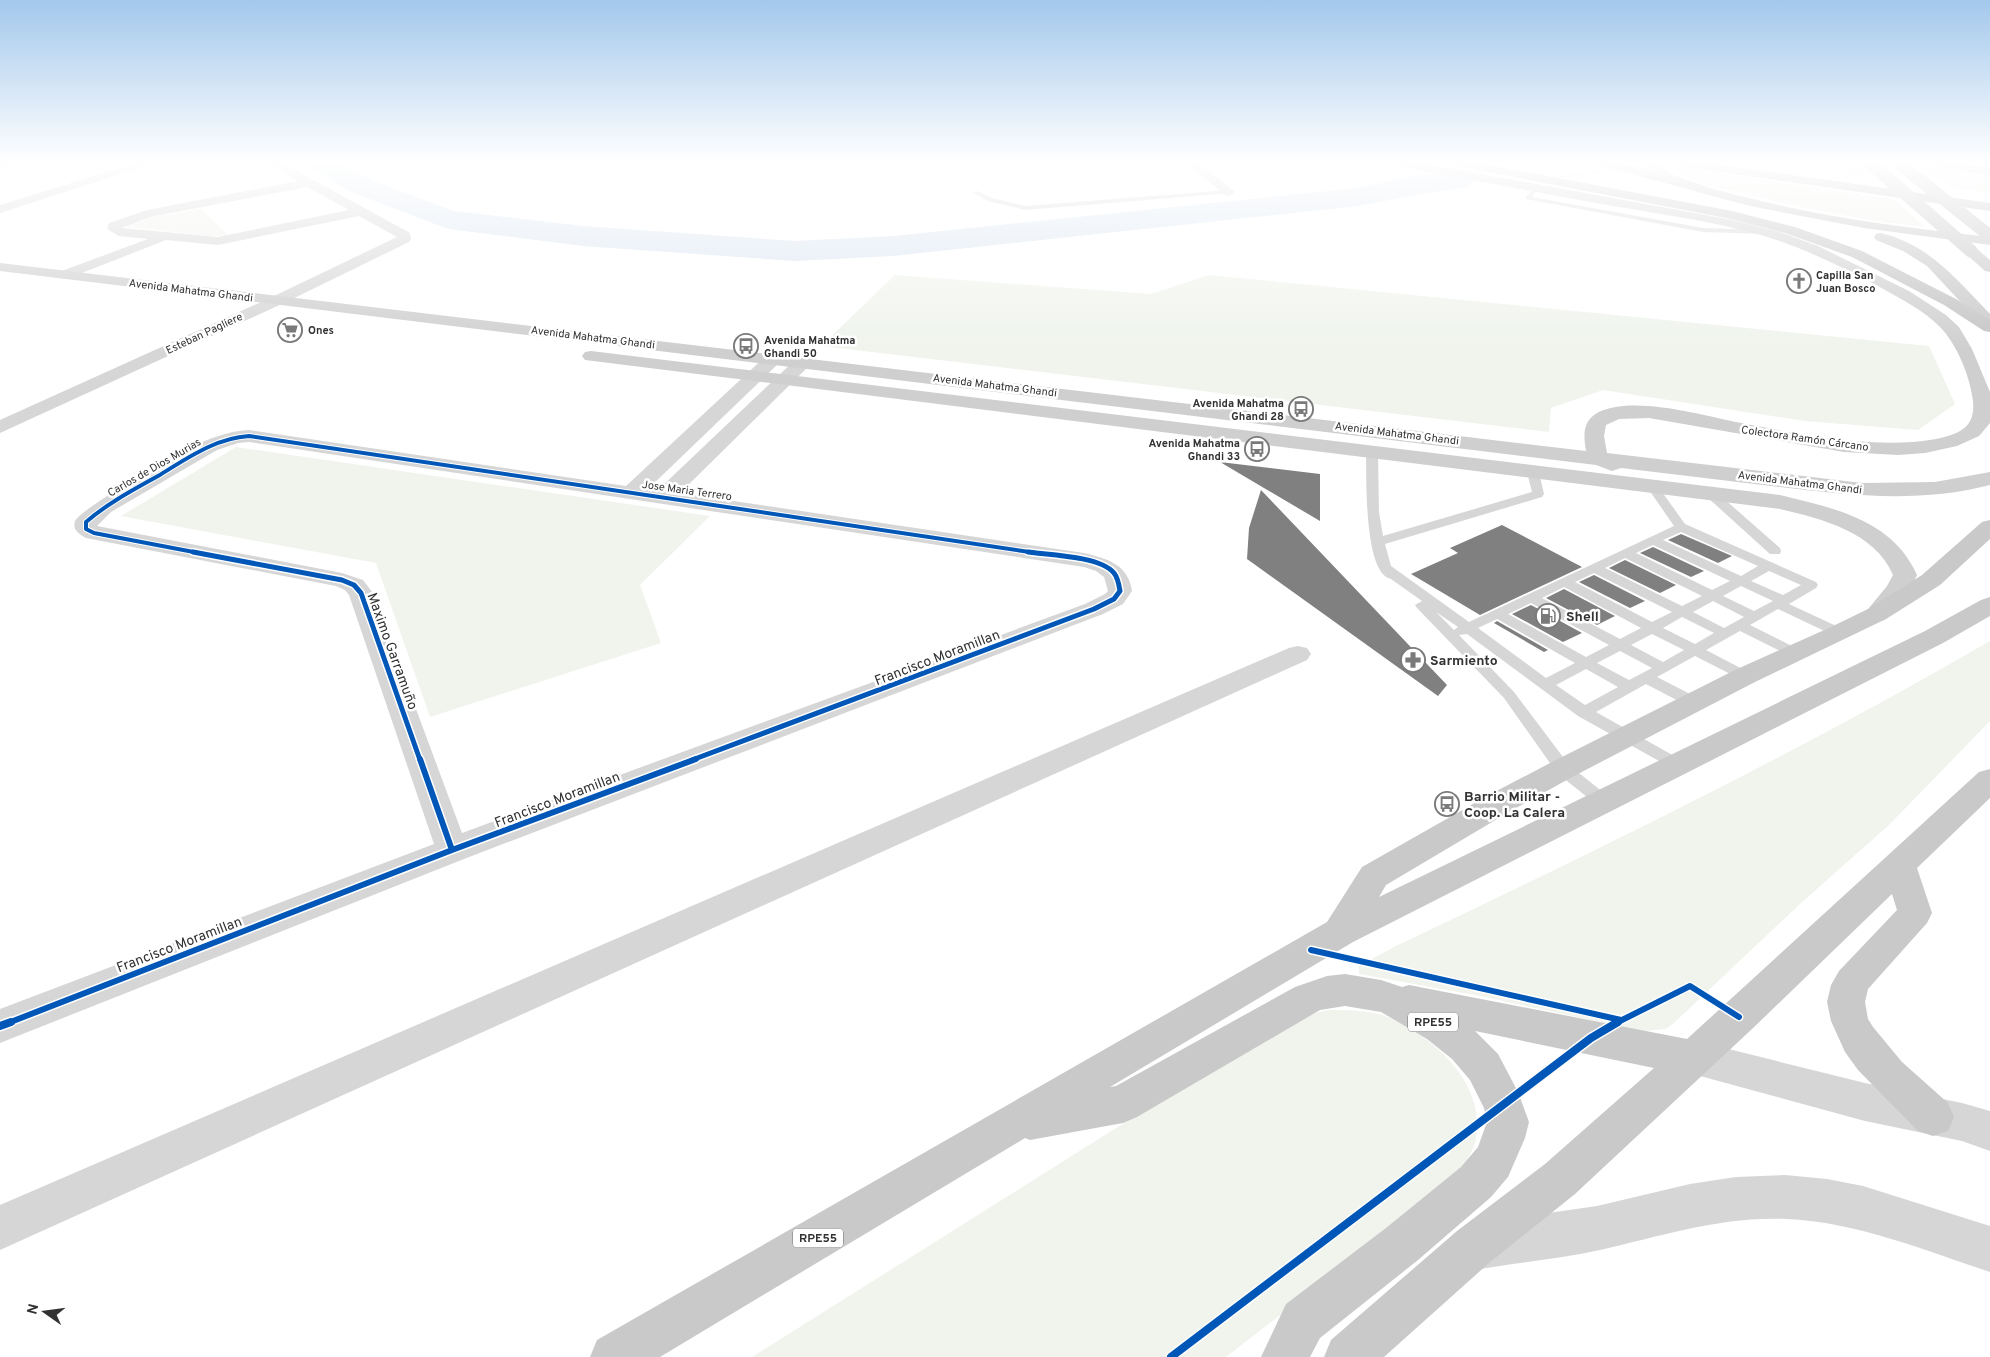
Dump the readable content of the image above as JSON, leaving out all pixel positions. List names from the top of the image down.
{
  "streets": {
    "main road": ["Avenida Mahatma Ghandi", "Colectora Ramón Cárcano", "RPE55"],
    "street": [
      "Esteban Pagliere",
      "Carlos de Dios Murias",
      "Jose Maria Terrero",
      "Maximo Garramuño",
      "Francisco Moramillan"
    ]
  },
  "crossings": [
    ["Avenida Mahatma Ghandi", "Esteban Pagliere"],
    ["Avenida Mahatma Ghandi", "Colectora Ramón Cárcano"],
    ["Carlos de Dios Murias", "Jose Maria Terrero"],
    ["Carlos de Dios Murias", "Maximo Garramuño"],
    ["Jose Maria Terrero", "Francisco Moramillan"],
    ["Maximo Garramuño", "Francisco Moramillan"]
  ],
  "places": {
    "church": ["Capilla San Juan Bosco"],
    "supermarket": ["Ones"],
    "bus stop": [
      "Avenida Mahatma Ghandi 50",
      "Avenida Mahatma Ghandi 28",
      "Avenida Mahatma Ghandi 33",
      "Barrio Militar - Coop. La Calera"
    ],
    "fuel station": ["Shell"],
    "pharmacy": ["Sarmiento"]
  },
  "north": "left"
}
